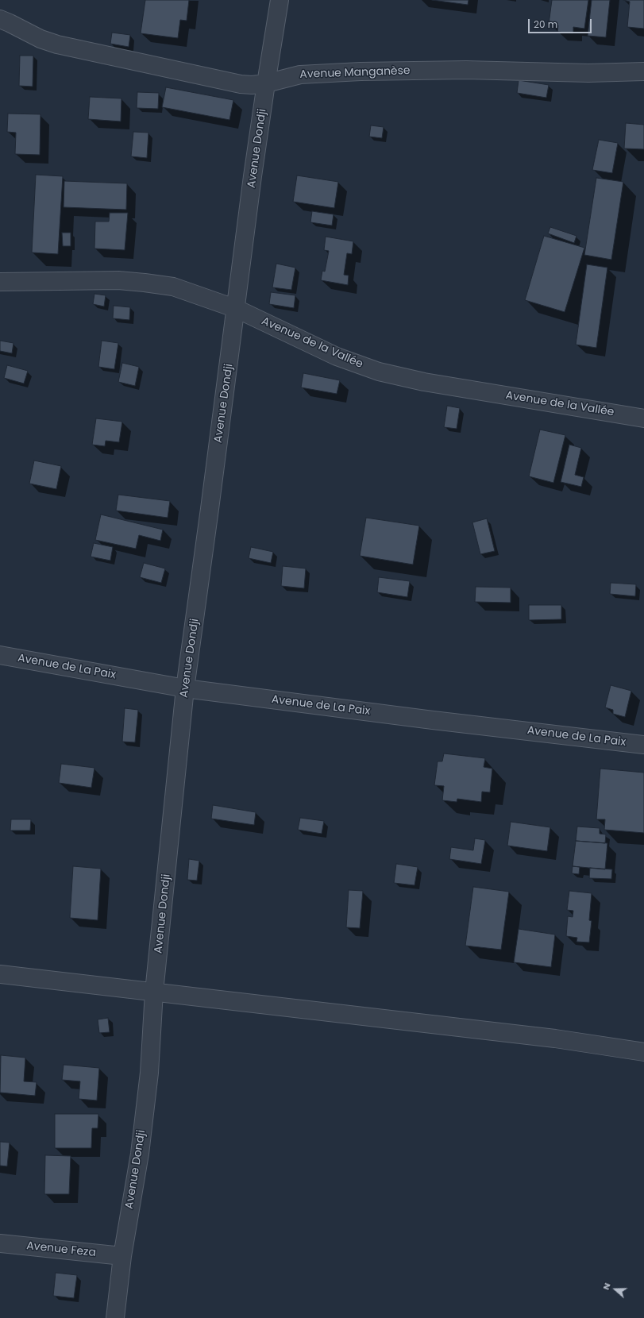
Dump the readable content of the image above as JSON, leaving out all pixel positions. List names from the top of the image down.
{
  "streets": {
    "street": [
      "Avenue Manganèse",
      "Avenue Dondji",
      "Avenue de la Vallée",
      "Avenue de La Paix",
      "Avenue Feza"
    ]
  },
  "crossings": [
    ["Avenue Manganèse", "Avenue Dondji"],
    ["Avenue Dondji", "Avenue de la Vallée"],
    ["Avenue Dondji", "Avenue de La Paix"],
    ["Avenue Dondji", "Avenue Feza"]
  ],
  "scale_bar": "20 m",
  "north": "left"
}
